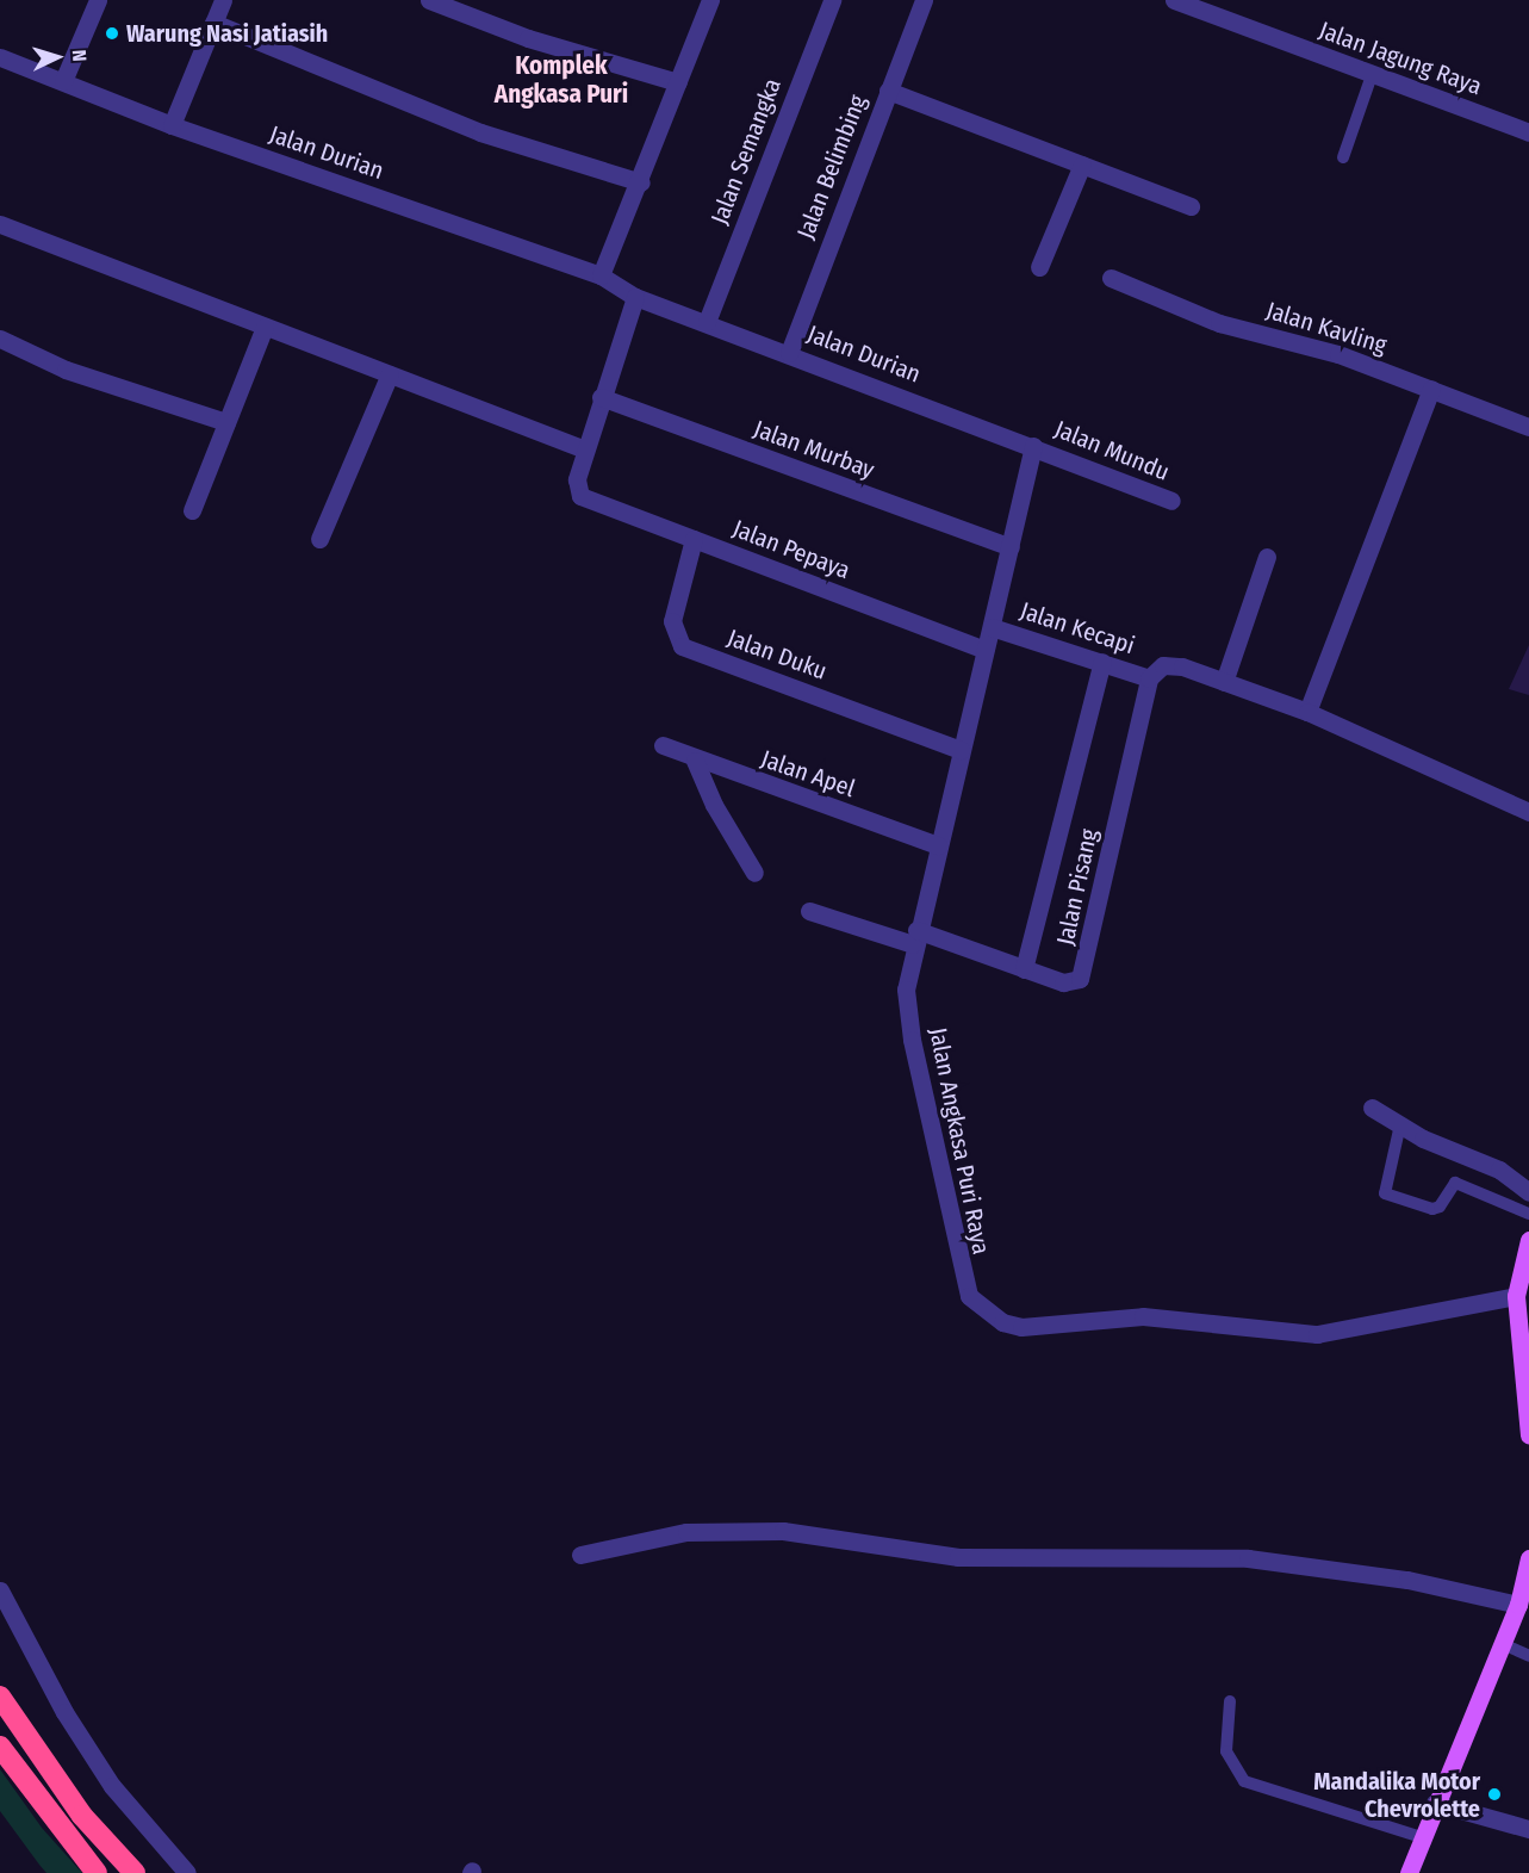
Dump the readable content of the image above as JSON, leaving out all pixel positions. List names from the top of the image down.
{
  "streets": {
    "street": [
      "Jalan Jagung Raya",
      "Jalan Semangka",
      "Jalan Durian",
      "Jalan Belimbing",
      "Jalan Kavling",
      "Jalan Murbay",
      "Jalan Mundu",
      "Jalan Pepaya",
      "Jalan Kecapi",
      "Jalan Duku",
      "Jalan Apel",
      "Jalan Pisang",
      "Jalan Angkasa Puri Raya"
    ]
  },
  "crossings": [
    ["Jalan Semangka", "Jalan Durian"],
    ["Jalan Durian", "Jalan Belimbing"],
    ["Jalan Durian", "Jalan Mundu"],
    ["Jalan Durian", "Jalan Angkasa Puri Raya"],
    ["Jalan Murbay", "Jalan Angkasa Puri Raya"],
    ["Jalan Mundu", "Jalan Angkasa Puri Raya"],
    ["Jalan Pepaya", "Jalan Duku"],
    ["Jalan Pepaya", "Jalan Angkasa Puri Raya"],
    ["Jalan Kecapi", "Jalan Pisang"],
    ["Jalan Kecapi", "Jalan Angkasa Puri Raya"],
    ["Jalan Duku", "Jalan Angkasa Puri Raya"],
    ["Jalan Apel", "Jalan Angkasa Puri Raya"],
    ["Jalan Pisang", "Jalan Angkasa Puri Raya"]
  ],
  "districts": ["Komplek Angkasa Puri"],
  "places": ["Warung Nasi Jatiasih", "Mandalika Motor Chevrolette"],
  "north": "right"
}
